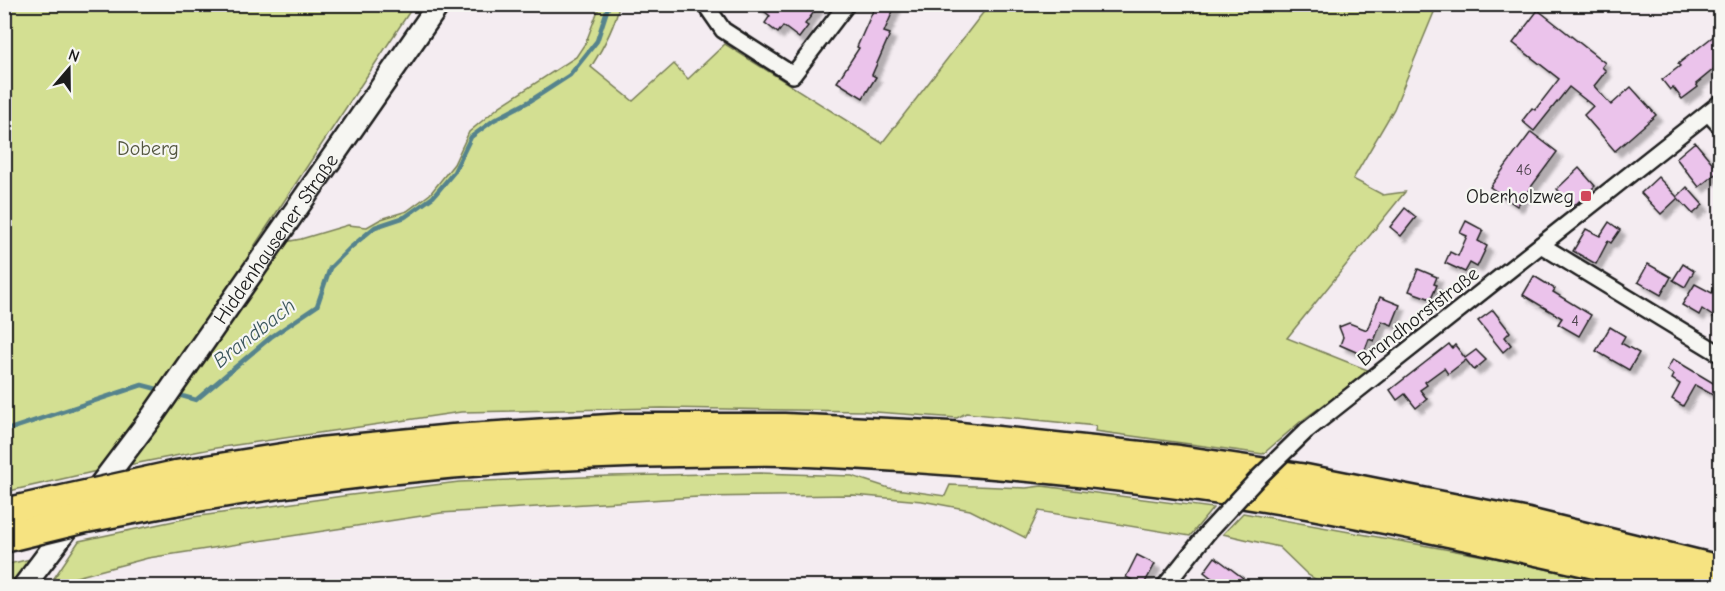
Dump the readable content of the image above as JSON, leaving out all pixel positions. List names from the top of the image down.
{
  "streets": {
    "street": ["Hiddenhausener Straße", "Brandhorststraße"]
  },
  "water": ["Brandbach"],
  "parks": ["Doberg"],
  "places": {
    "transit": ["Oberholzweg"]
  },
  "house_numbers": ["46", "4"],
  "north": "top"
}
